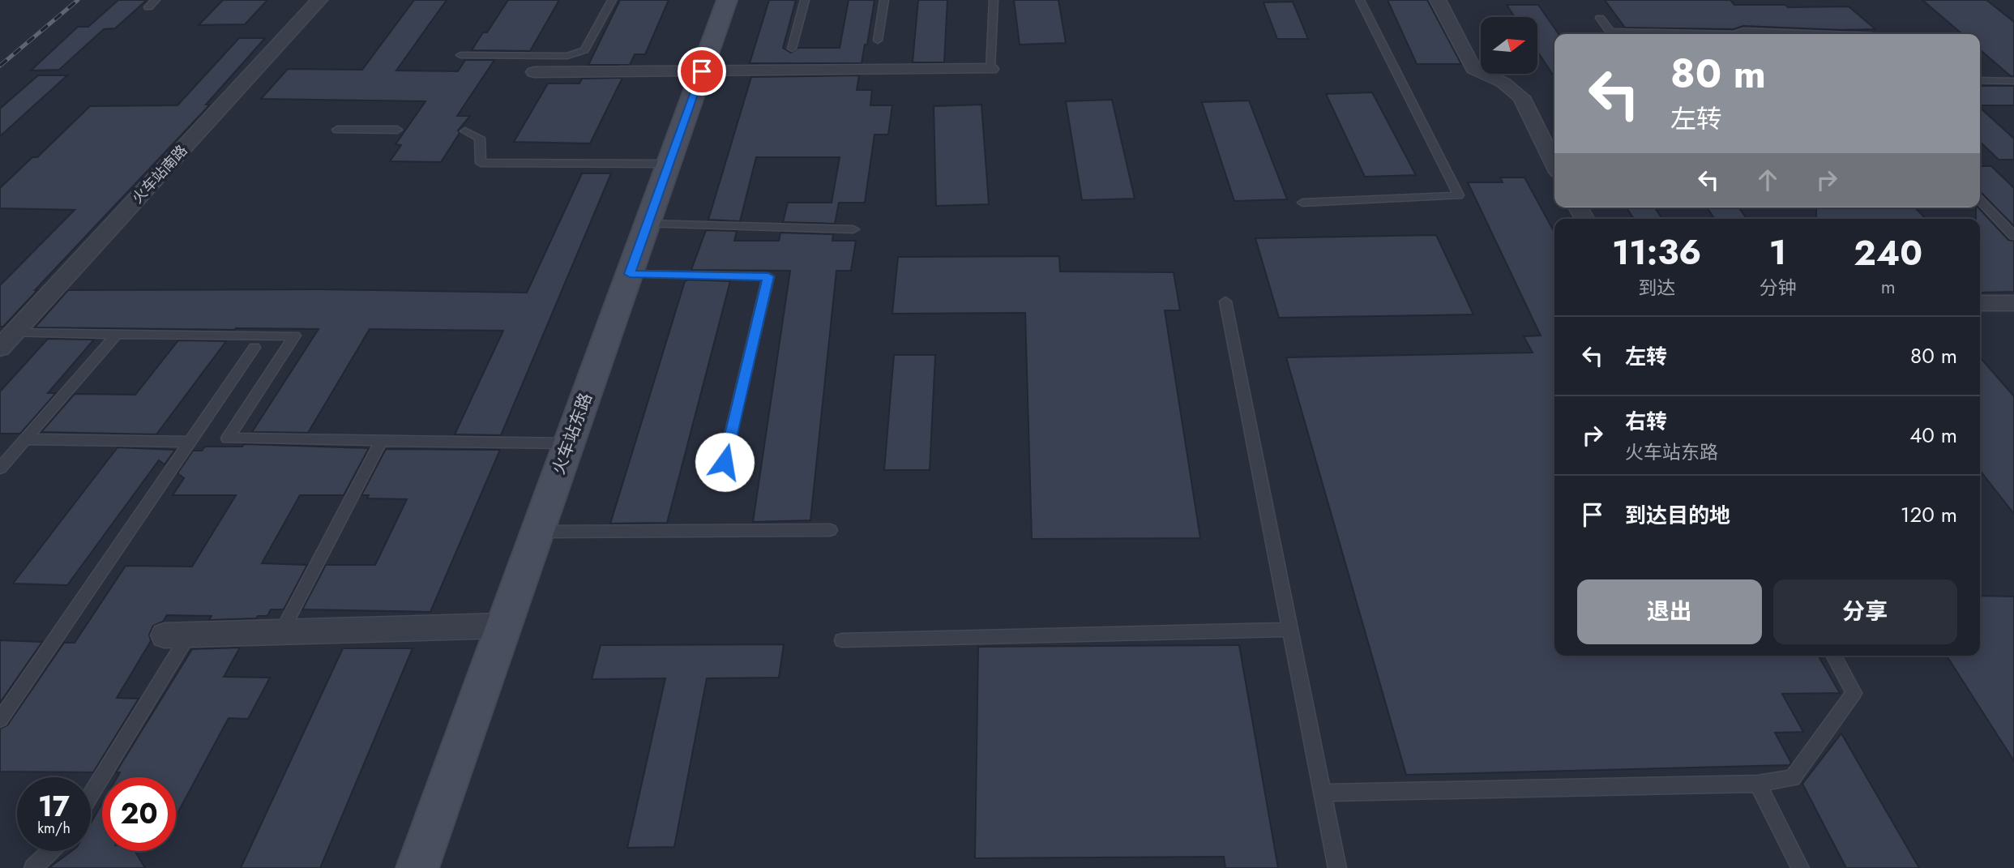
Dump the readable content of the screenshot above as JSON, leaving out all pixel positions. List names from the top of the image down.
{
  "streets": {
    "main road": ["火车站东路"],
    "street": ["火车站南路"]
  },
  "north": "right",
  "page": {
    "turn": ["80 m", "左转"],
    "eta": [
      "11:36",
      "到达",
      "1",
      "分钟",
      "240",
      "m"
    ],
    "list": [
      {
        "name": "左转",
        "value": "80 m"
      },
      {
        "name": "右转",
        "note": "火车站东路",
        "value": "40 m"
      },
      {
        "name": "到达目的地",
        "value": "120 m"
      }
    ],
    "buttons": ["退出", "分享"],
    "speed": "17 km/h",
    "limit": "20"
  }
}
